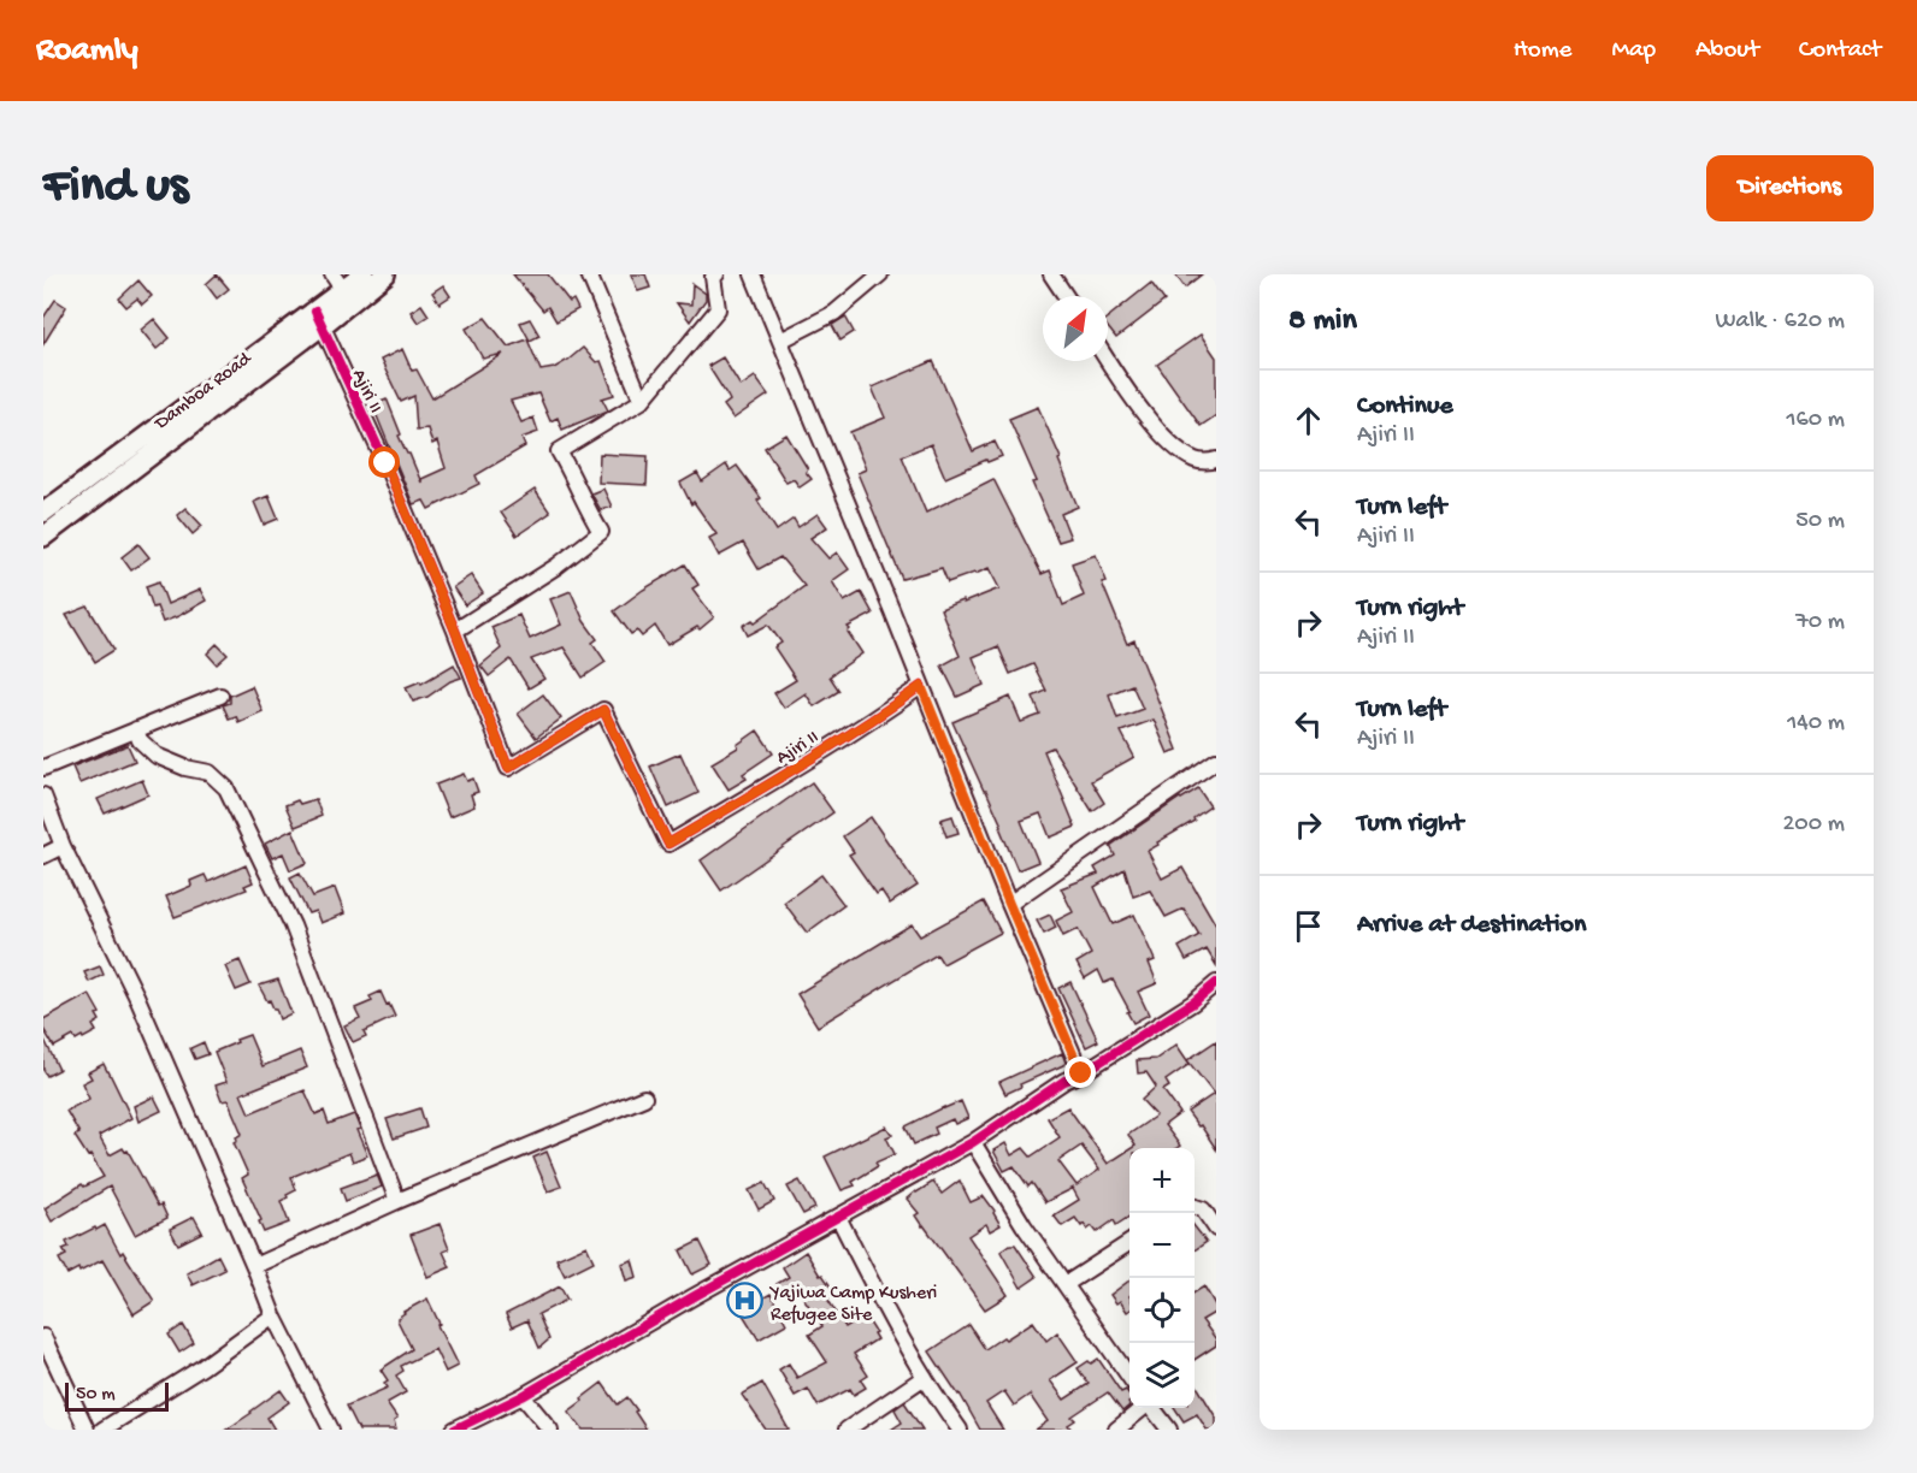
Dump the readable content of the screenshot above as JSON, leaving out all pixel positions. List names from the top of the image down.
{
  "streets": {
    "main road": ["Damboa Road"],
    "street": ["Ajiri II"]
  },
  "crossings": [
    ["Damboa Road", "Ajiri II"]
  ],
  "places": {
    "hospital": ["Yajiwa Camp Kusheri Refugee Site"]
  },
  "scale_bar": "50 m",
  "north": "top right",
  "page": {
    "header": "Roamly",
    "nav": [
      "Home",
      "Map",
      "About",
      "Contact"
    ],
    "buttons": "Directions",
    "title": "Find us",
    "heading": ["8 min", "Walk · 620 m"],
    "list": [
      ["Continue", "Ajiri II", "160 m"],
      ["Turn left", "Ajiri II", "50 m"],
      ["Turn right", "Ajiri II", "70 m"],
      ["Turn left", "Ajiri II", "140 m"],
      ["Turn right", "200 m"],
      "Arrive at destination"
    ],
    "map_buttons": ["+", "−"],
    "scale": "50 m"
  }
}
